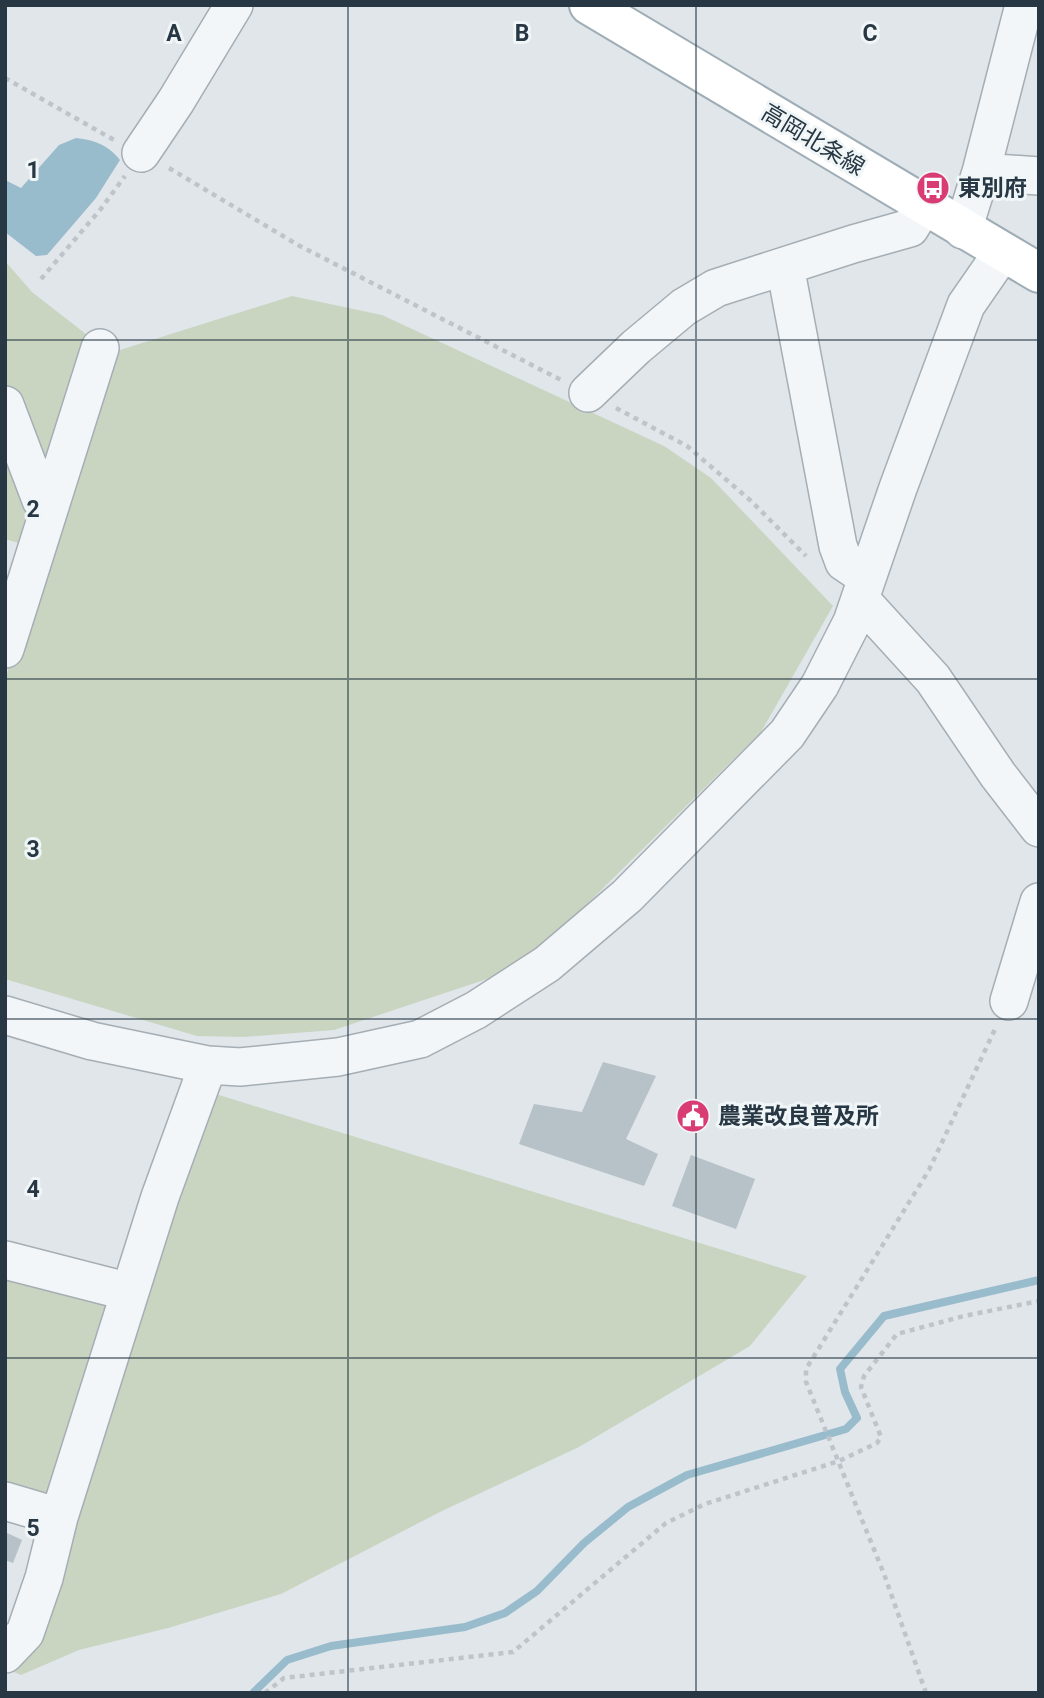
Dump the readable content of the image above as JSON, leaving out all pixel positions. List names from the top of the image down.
{
  "streets": {
    "main road": ["高岡北条線"]
  },
  "places": {
    "bus stop": ["東別府"],
    "public building": ["農業改良普及所"]
  },
  "grid": {
    "columns": ["A", "B", "C"],
    "rows": [
      "1",
      "2",
      "3",
      "4",
      "5"
    ]
  }
}
